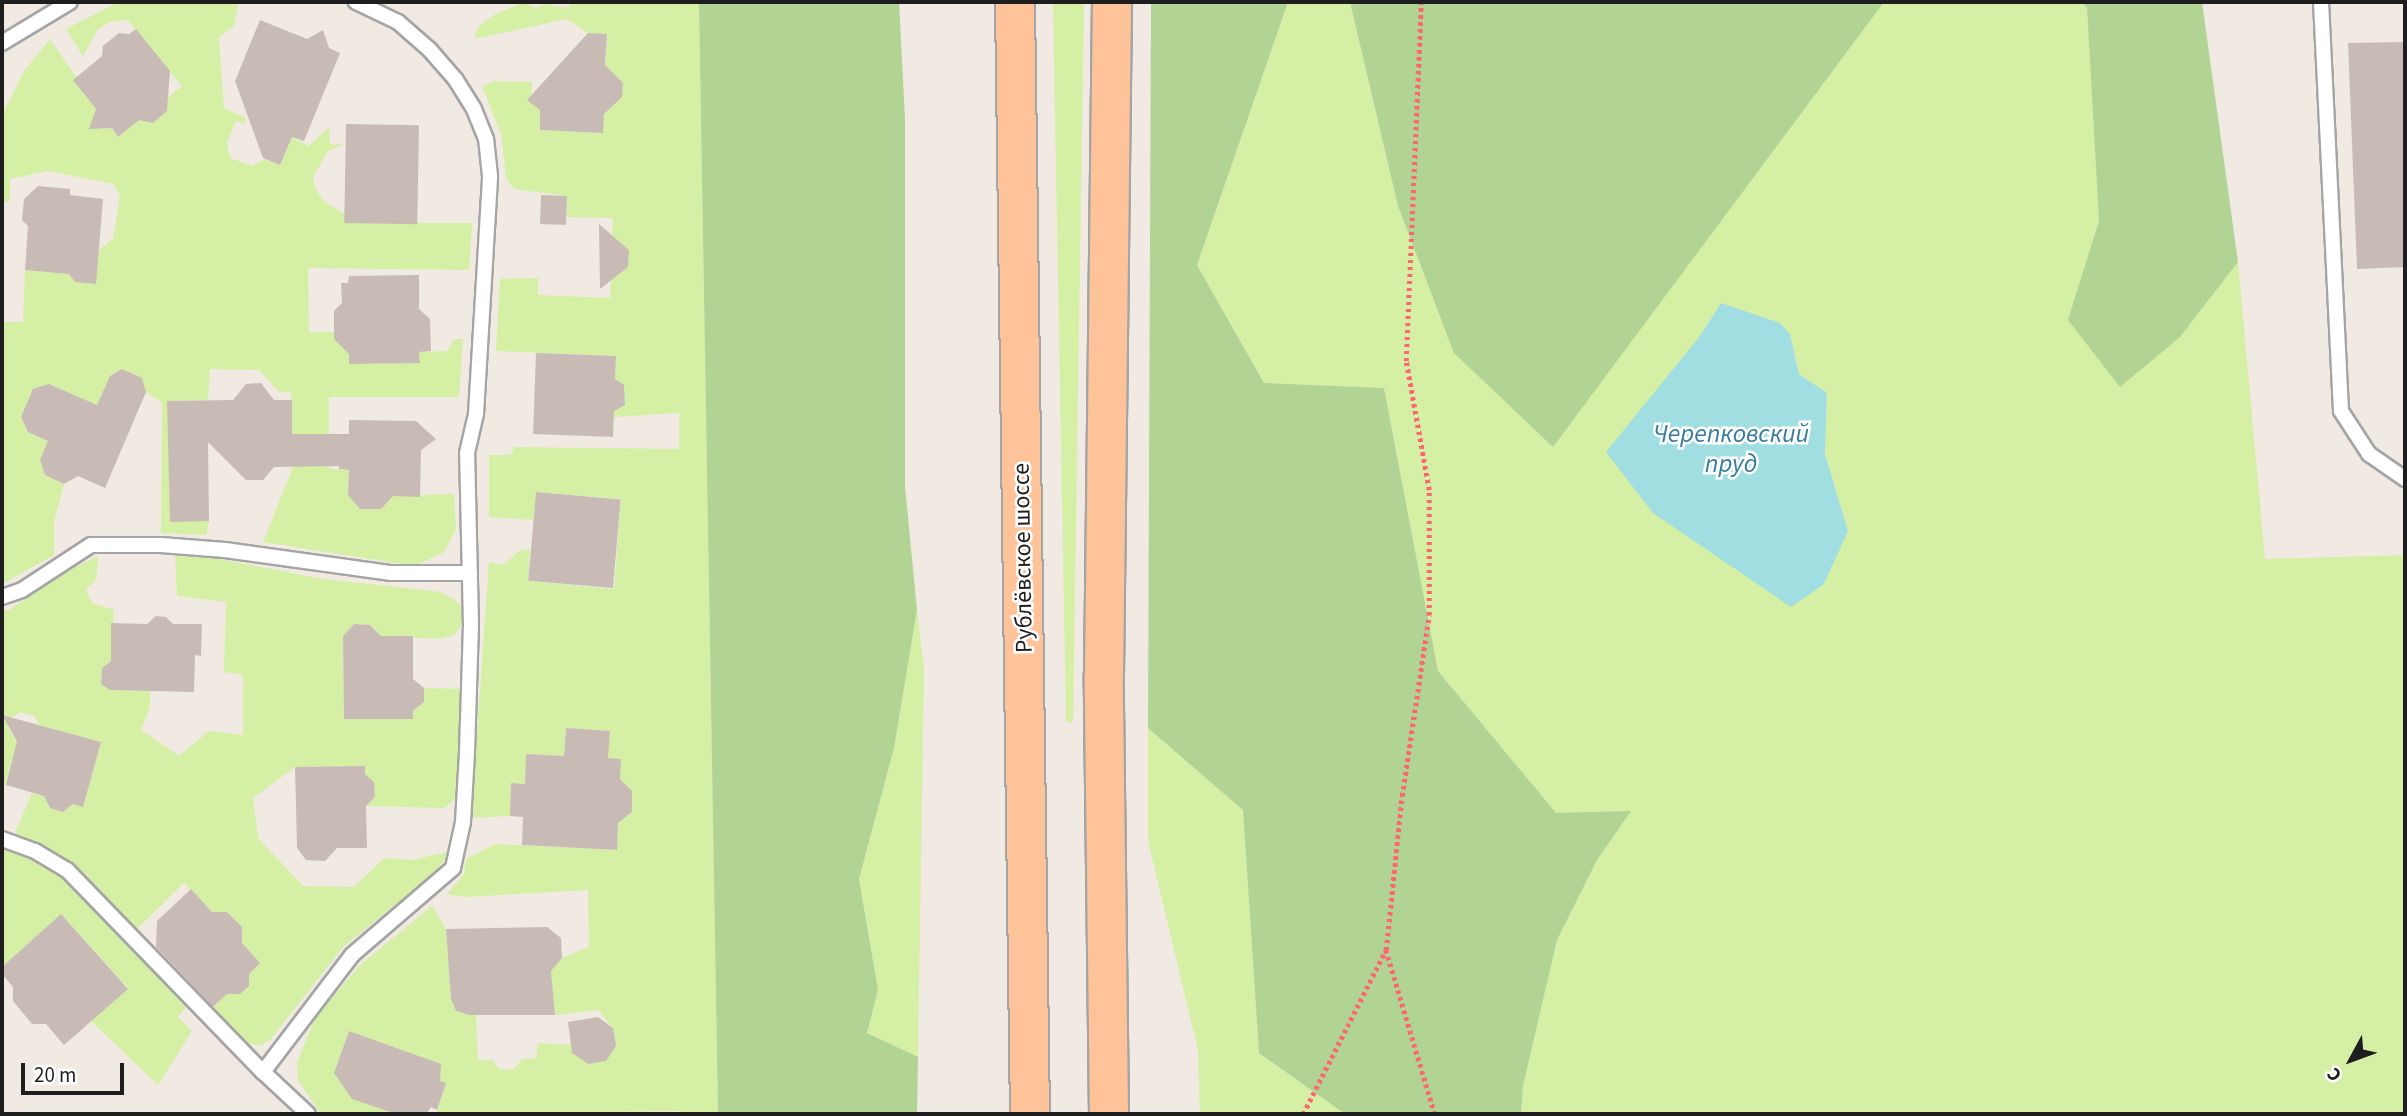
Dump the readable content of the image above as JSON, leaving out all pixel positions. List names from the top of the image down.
{
  "streets": {
    "main road": ["Рублёвское шоссе"]
  },
  "water": ["Черепковский пруд"],
  "scale_bar": "20 m",
  "north": "bottom left"
}
